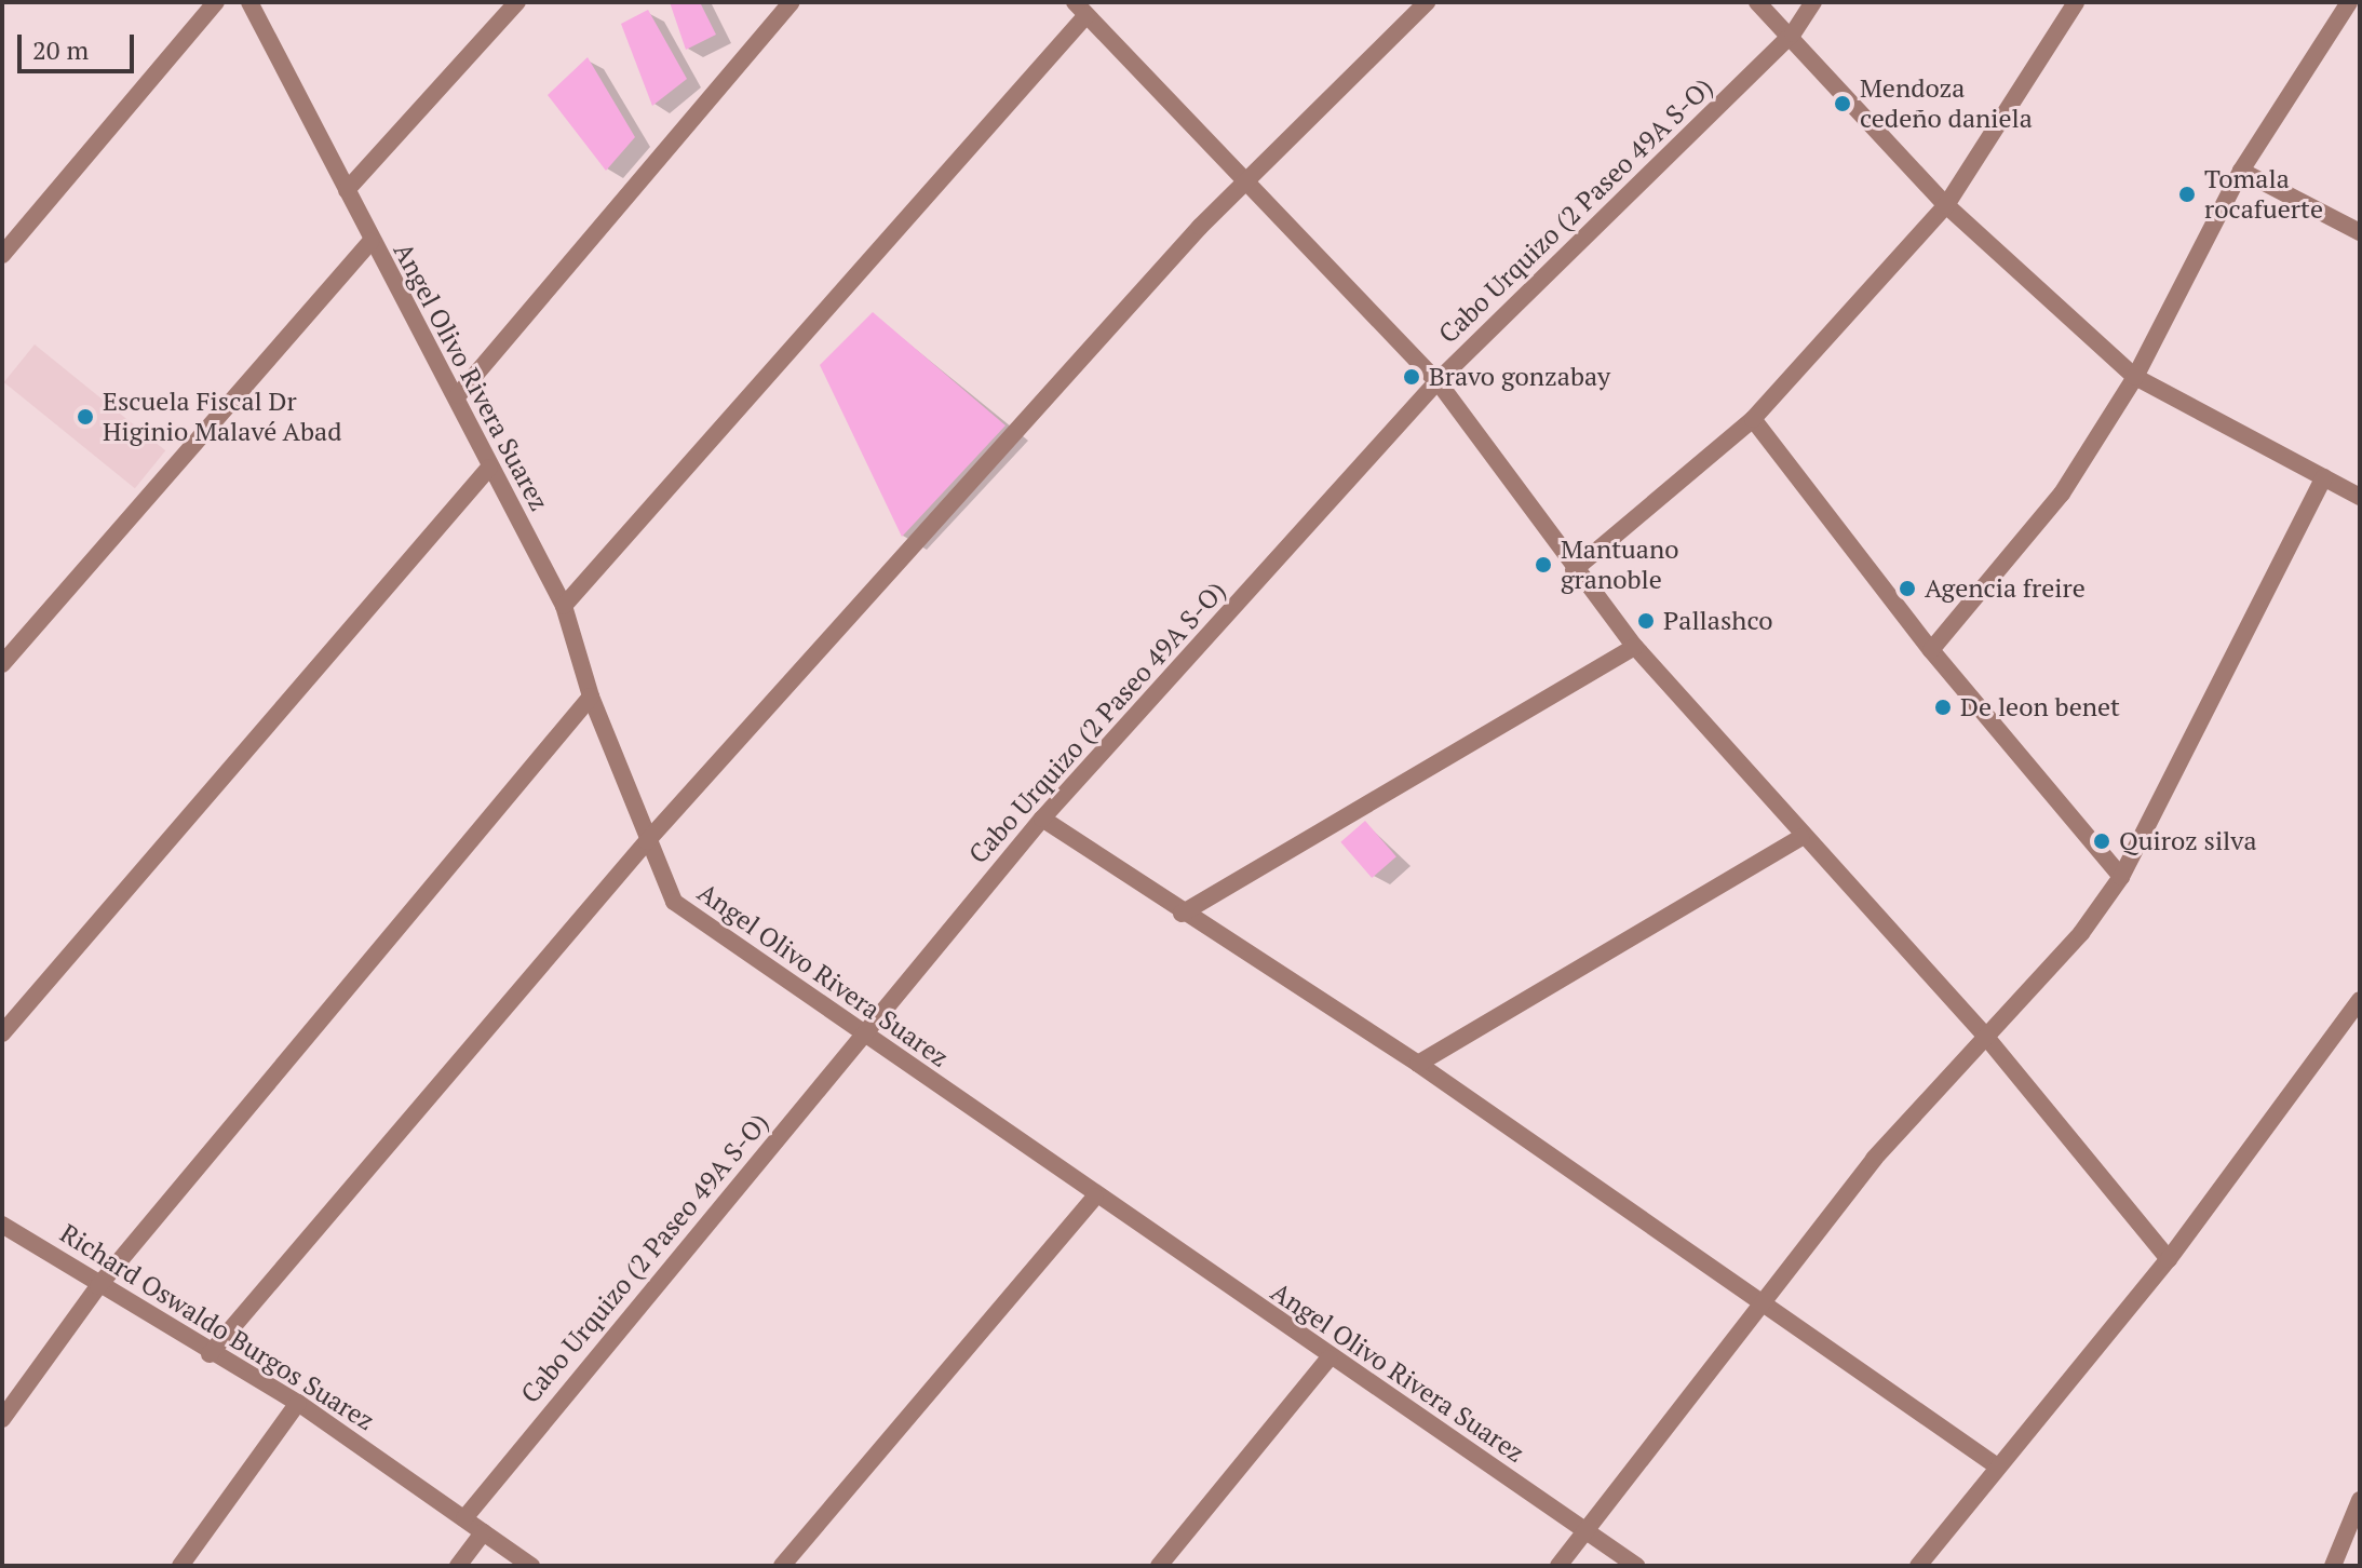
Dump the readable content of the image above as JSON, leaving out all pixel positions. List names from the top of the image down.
{
  "streets": {
    "street": ["Cabo Urquizo (2 Paseo 49A S-O)", "Angel Olivo Rivera Suarez", "Richard Oswaldo Burgos Suarez"]
  },
  "crossings": [
    ["Cabo Urquizo (2 Paseo 49A S-O)", "Angel Olivo Rivera Suarez"],
    ["Cabo Urquizo (2 Paseo 49A S-O)", "Richard Oswaldo Burgos Suarez"]
  ],
  "places": [
    "Mendoza cedeño daniela",
    "Tomala rocafuerte",
    "Bravo gonzabay",
    "Escuela Fiscal Dr Higinio Malavé Abad",
    "Mantuano granoble",
    "Agencia freire",
    "Pallashco",
    "De leon benet",
    "Quiroz silva"
  ],
  "scale_bar": "20 m"
}
